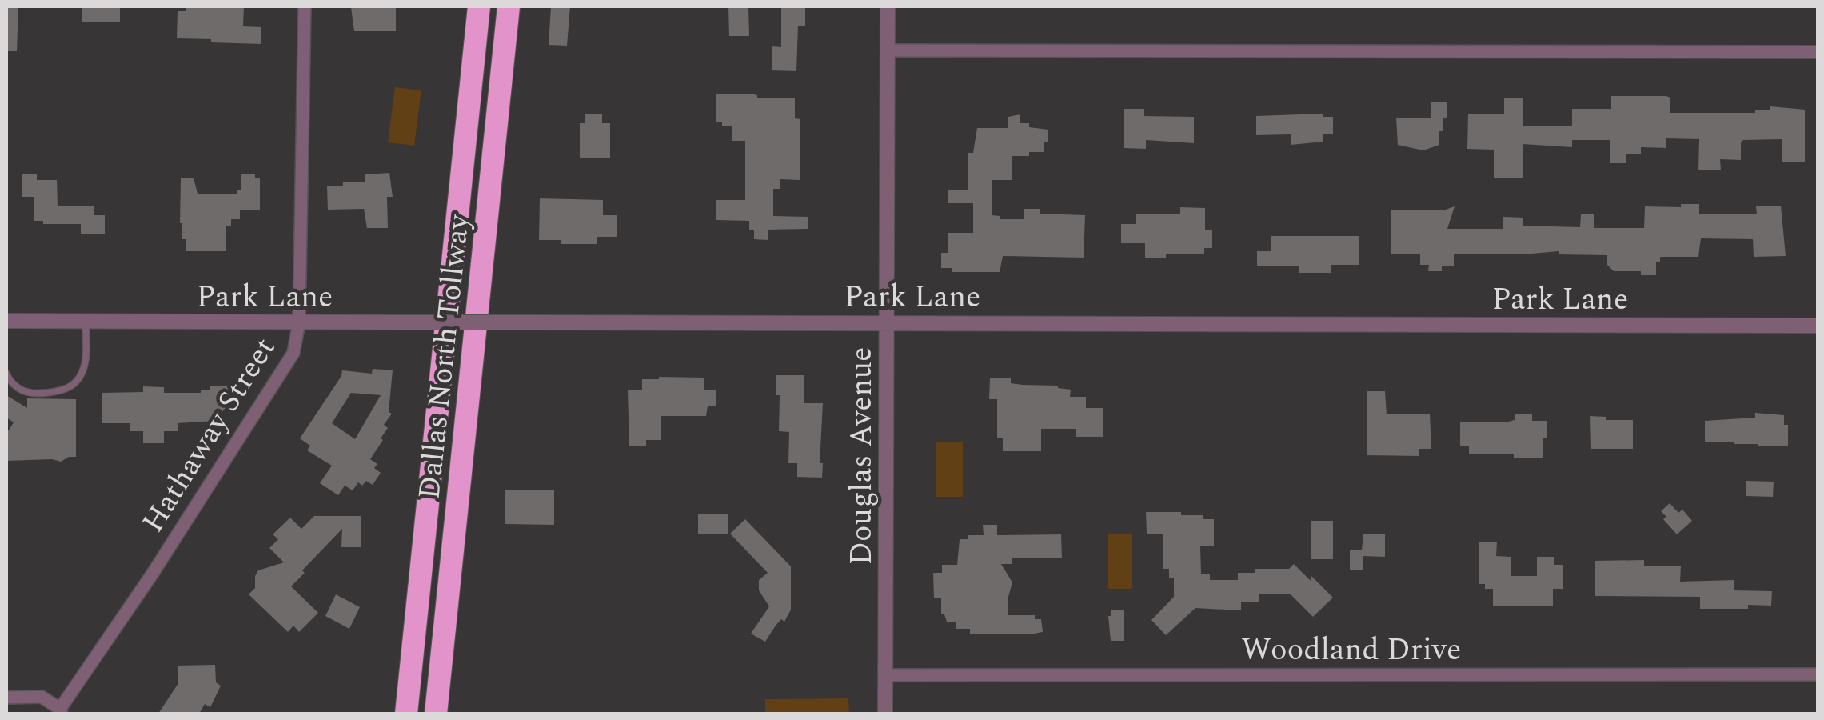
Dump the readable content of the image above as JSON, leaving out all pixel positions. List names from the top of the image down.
{
  "streets": {
    "highway": ["Dallas North Tollway"],
    "street": [
      "Park Lane",
      "Hathaway Street",
      "Douglas Avenue",
      "Woodland Drive"
    ]
  },
  "crossings": [
    ["Park Lane", "Hathaway Street"],
    ["Park Lane", "Douglas Avenue"],
    ["Douglas Avenue", "Woodland Drive"]
  ]
}
